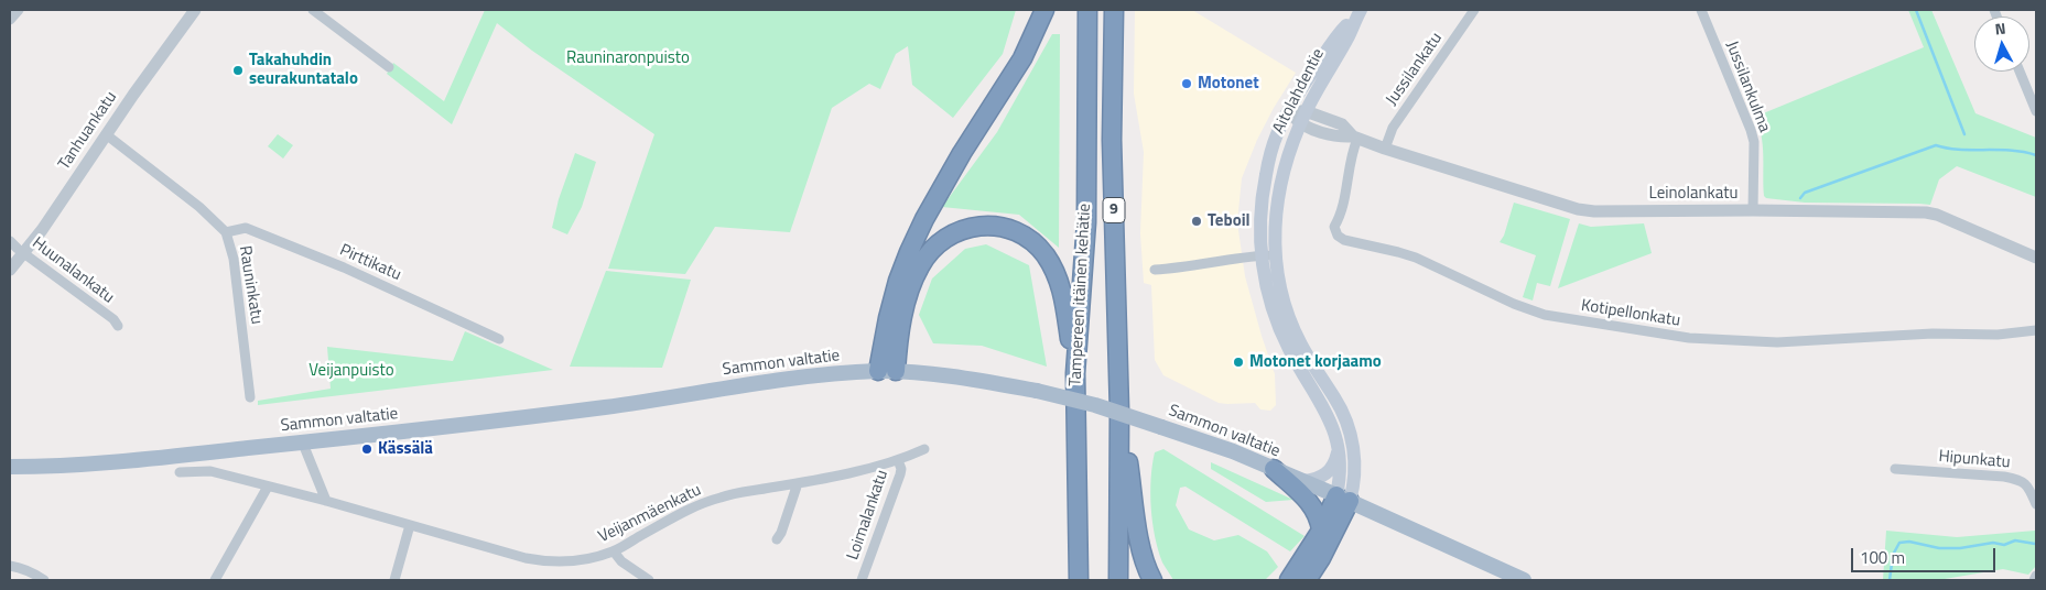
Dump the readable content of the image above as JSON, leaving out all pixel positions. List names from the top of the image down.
{
  "streets": {
    "highway": ["9", "Tampereen itäinen kehätie"],
    "main road": ["Aitolahdentie", "Sammon valtatie"],
    "street": [
      "Jussilankatu",
      "Jussilankulma",
      "Tanhuankatu",
      "Leinolankatu",
      "Pirttikatu",
      "Huunalankatu",
      "Rauninkatu",
      "Kotipellonkatu",
      "Hipunkatu",
      "Veijanmäenkatu",
      "Loimalankatu"
    ]
  },
  "crossings": [
    ["Jussilankatu", "Leinolankatu"],
    ["Jussilankulma", "Leinolankatu"],
    ["Aitolahdentie", "Leinolankatu"],
    ["Aitolahdentie", "Sammon valtatie"],
    ["Tanhuankatu", "Huunalankatu"],
    ["Tanhuankatu", "Rauninkatu"],
    ["Leinolankatu", "Kotipellonkatu"],
    ["Pirttikatu", "Rauninkatu"],
    ["Veijanmäenkatu", "Loimalankatu"]
  ],
  "parks": ["Rauninaronpuisto", "Veijanpuisto"],
  "places": [
    "Takahuhdin seurakuntatalo",
    "Motonet",
    "Teboil",
    "Motonet korjaamo",
    "Kässälä"
  ],
  "scale_bar": "100 m",
  "north": "top"
}
